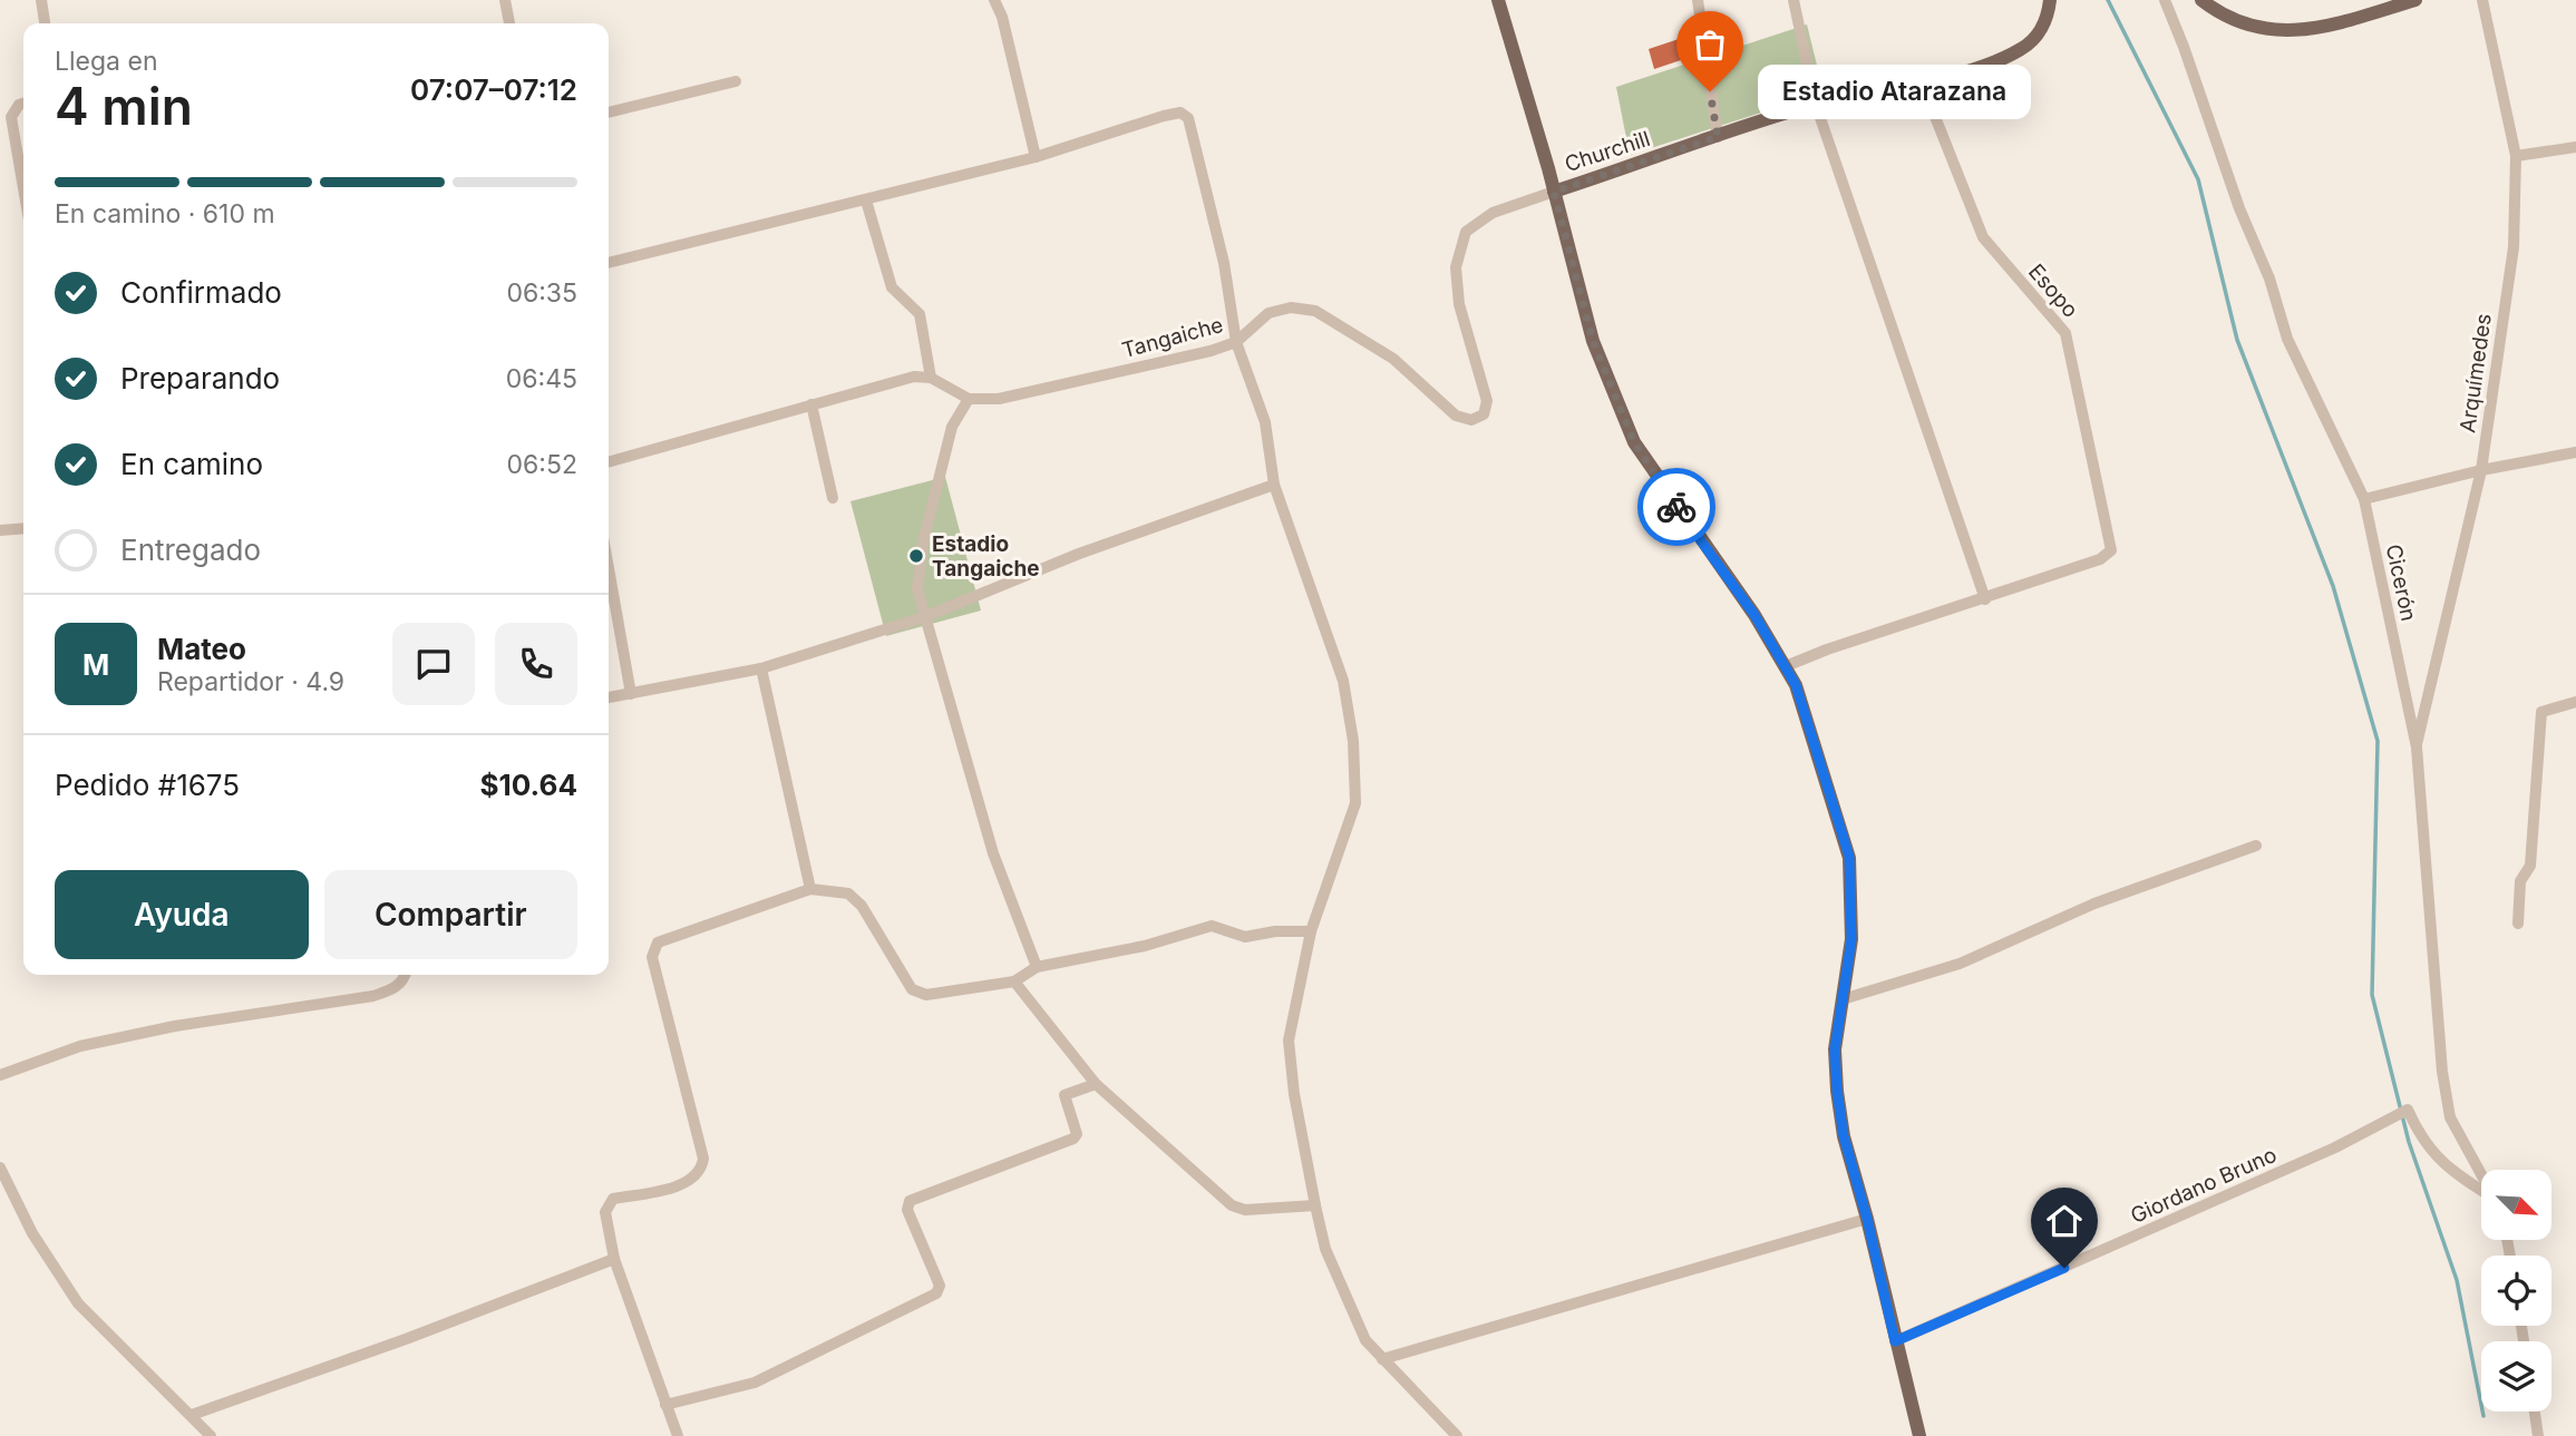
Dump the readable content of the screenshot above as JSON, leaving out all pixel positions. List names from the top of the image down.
{
  "streets": {
    "main road": ["Churchill"],
    "street": [
      "Esopo",
      "Tangaiche",
      "Arquímedes",
      "Cicerón",
      "Giordano Bruno"
    ]
  },
  "crossings": [
    ["Churchill", "Esopo"],
    ["Churchill", "Tangaiche"],
    ["Arquímedes", "Cicerón"]
  ],
  "places": ["Estadio Atarazana", "Estadio Tangaiche"],
  "north": "bottom right",
  "page": {
    "heading": ["4 min", "Llega en", "07:07–07:12"],
    "panel": [
      "Mateo",
      "Repartidor · 4.9",
      "Pedido #1675",
      "$10.64"
    ],
    "bubble": "Estadio Atarazana",
    "bar": "En camino · 610 m",
    "list": [
      ["Confirmado", "06:35"],
      ["Preparando", "06:45"],
      ["En camino", "06:52"],
      "Entregado"
    ],
    "round": "M",
    "buttons": ["Ayuda", "Compartir"]
  }
}
